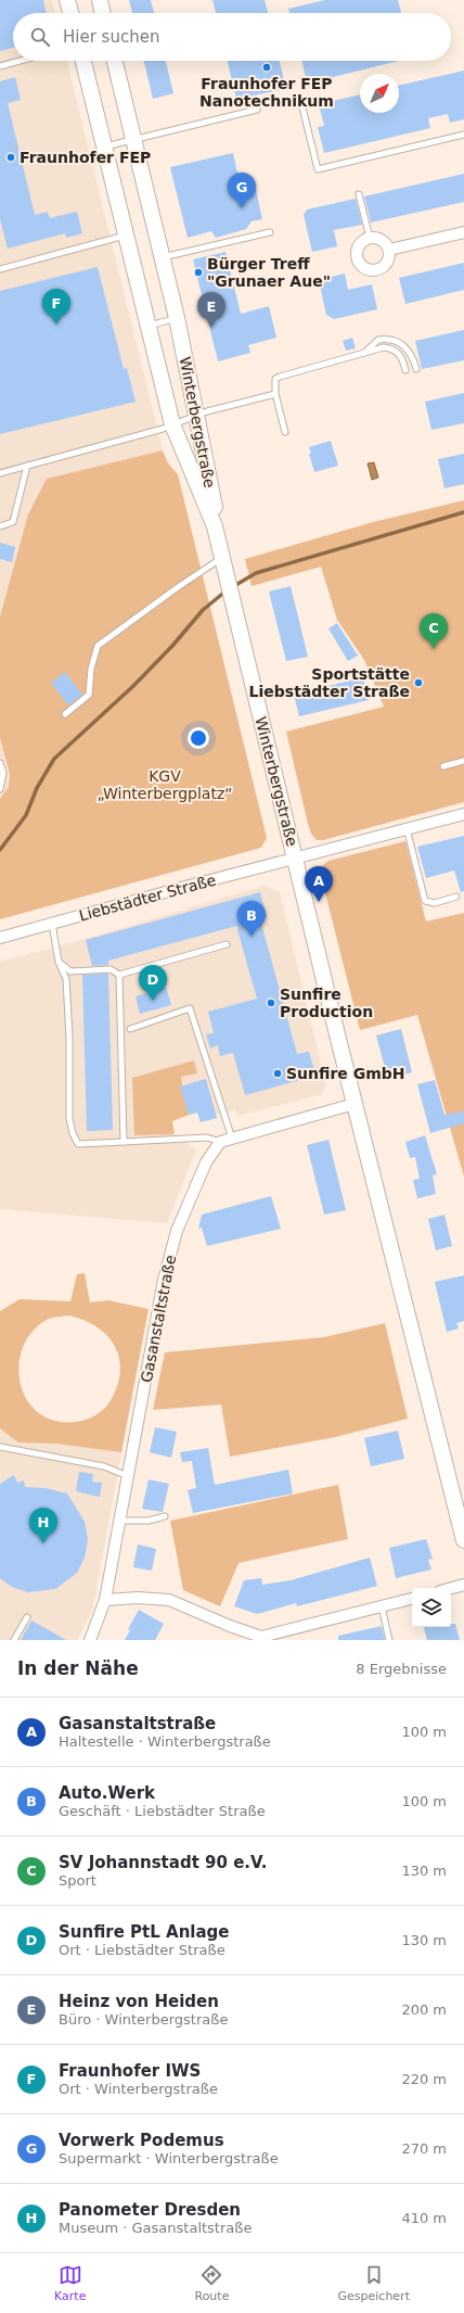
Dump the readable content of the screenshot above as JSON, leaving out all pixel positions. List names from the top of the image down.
{
  "streets": {
    "main road": ["Winterbergstraße"],
    "street": ["Liebstädter Straße", "Gasanstaltstraße"]
  },
  "crossings": [
    ["Winterbergstraße", "Liebstädter Straße"]
  ],
  "parks": ["KGV „Winterbergplatz“"],
  "places": [
    "Fraunhofer FEP Nanotechnikum",
    "Fraunhofer FEP",
    "Bürger Treff \"Grunaer Aue\"",
    "Sportstätte Liebstädter Straße",
    "Sunfire Production",
    "Sunfire GmbH"
  ],
  "north": "top right",
  "page": {
    "search": "Hier suchen",
    "pins": [
      "G",
      "F",
      "E",
      "C",
      "A",
      "B",
      "D",
      "H"
    ],
    "heading": ["In der Nähe", "8 Ergebnisse"],
    "list": [
      {
        "mark": "A",
        "name": "Gasanstaltstraße",
        "note": "Haltestelle · Winterbergstraße",
        "value": "100 m"
      },
      {
        "mark": "B",
        "name": "Auto.Werk",
        "note": "Geschäft · Liebstädter Straße",
        "value": "100 m"
      },
      {
        "mark": "C",
        "name": "SV Johannstadt 90 e.V.",
        "note": "Sport",
        "value": "130 m"
      },
      {
        "mark": "D",
        "name": "Sunfire PtL Anlage",
        "note": "Ort · Liebstädter Straße",
        "value": "130 m"
      },
      {
        "mark": "E",
        "name": "Heinz von Heiden",
        "note": "Büro · Winterbergstraße",
        "value": "200 m"
      },
      {
        "mark": "F",
        "name": "Fraunhofer IWS",
        "note": "Ort · Winterbergstraße",
        "value": "220 m"
      },
      {
        "mark": "G",
        "name": "Vorwerk Podemus",
        "note": "Supermarkt · Winterbergstraße",
        "value": "270 m"
      },
      {
        "mark": "H",
        "name": "Panometer Dresden",
        "note": "Museum · Gasanstaltstraße",
        "value": "410 m"
      }
    ],
    "nav": ["Karte", "Route", "Gespeichert"]
  }
}
